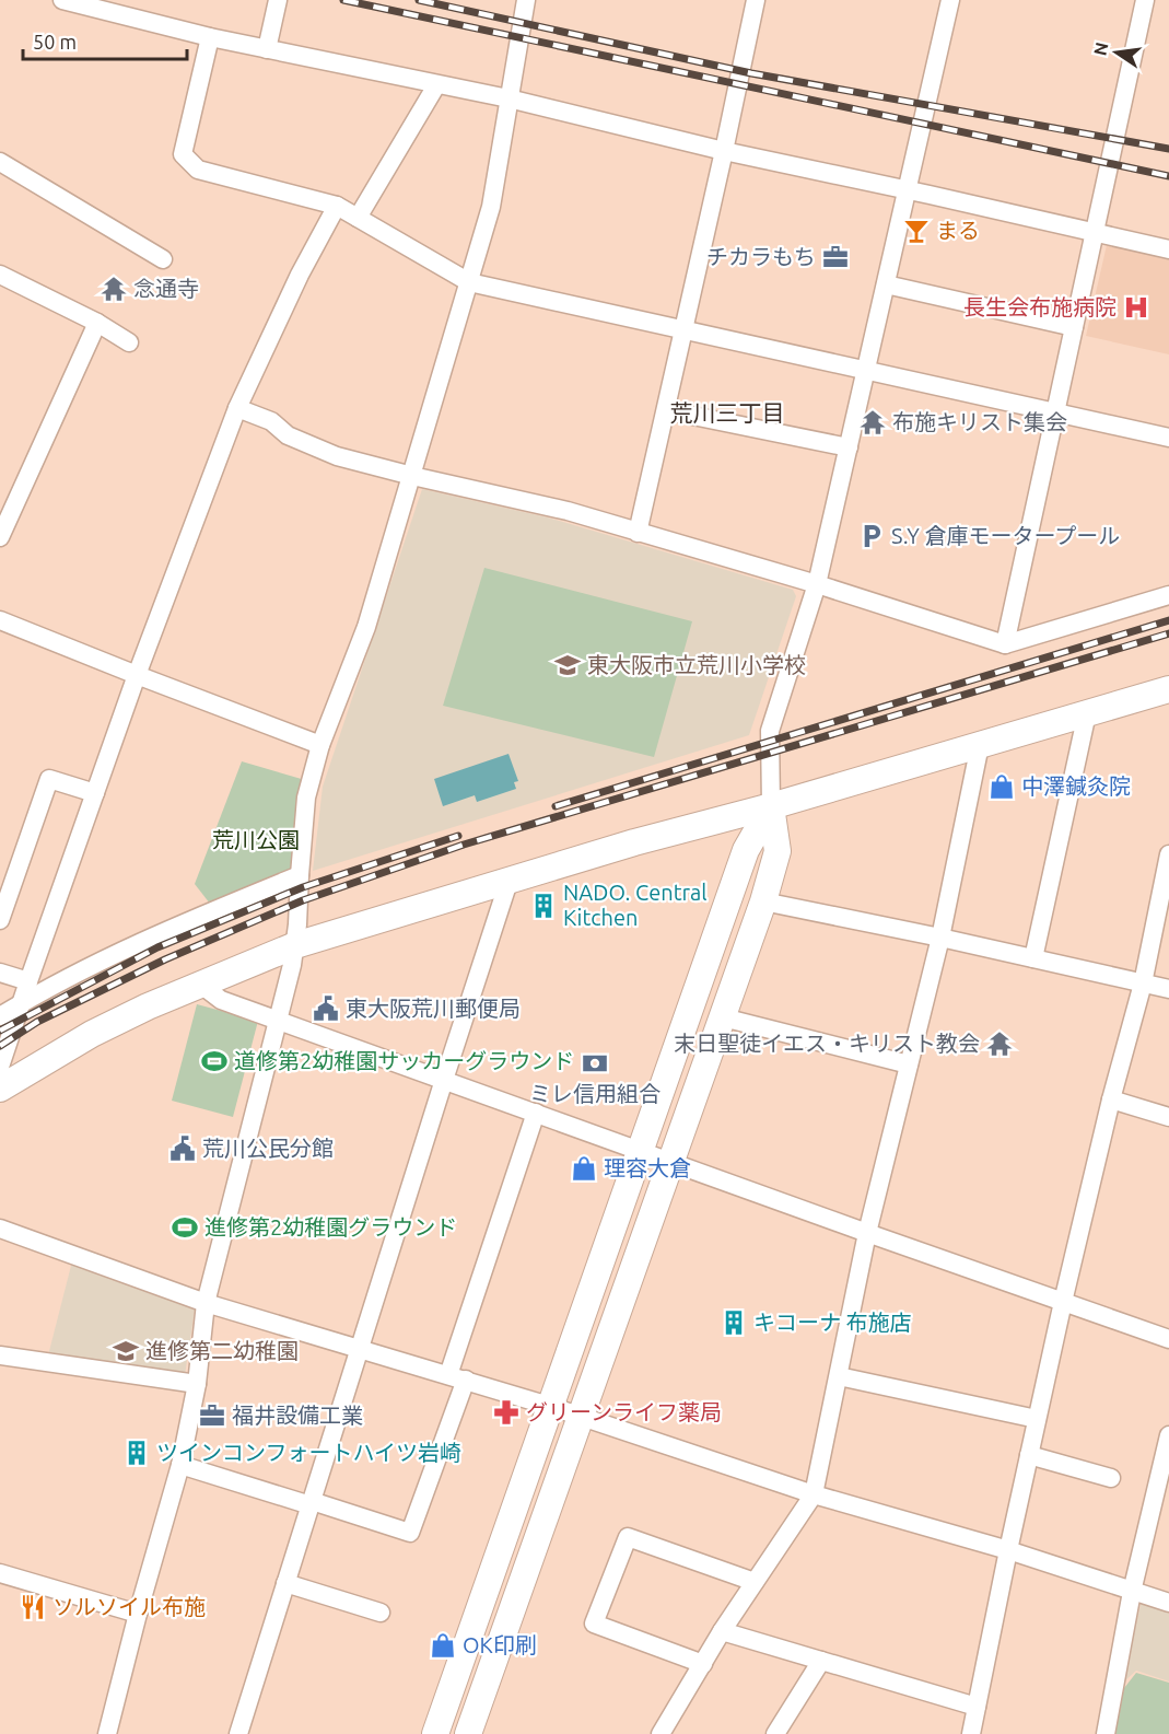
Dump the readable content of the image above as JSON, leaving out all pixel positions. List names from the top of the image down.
{
  "districts": ["荒川三丁目"],
  "parks": ["荒川公園"],
  "places": {
    "bar": ["まる"],
    "office": ["チカラもち", "福井設備工業"],
    "temple": ["念通寺", "布施キリスト集会", "末日聖徒イエス・キリスト教会"],
    "hospital": ["長生会布施病院"],
    "parking": ["S.Y 倉庫モータープール"],
    "school or university": ["東大阪市立荒川小学校", "進修第二幼稚園"],
    "shop": ["中澤鍼灸院", "理容大倉", "OK印刷"],
    "building": ["NADO. Central Kitchen", "キコーナ 布施店", "ツインコンフォートハイツ岩崎"],
    "public building": ["東大阪荒川郵便局", "荒川公民分館"],
    "sports": ["道修第2幼稚園サッカーグラウンド", "進修第2幼稚園グラウンド"],
    "bank": ["ミレ信用組合"],
    "pharmacy": ["グリーンライフ薬局"],
    "restaurant": ["ソルソイル布施"]
  },
  "scale_bar": "50 m",
  "north": "left"
}
